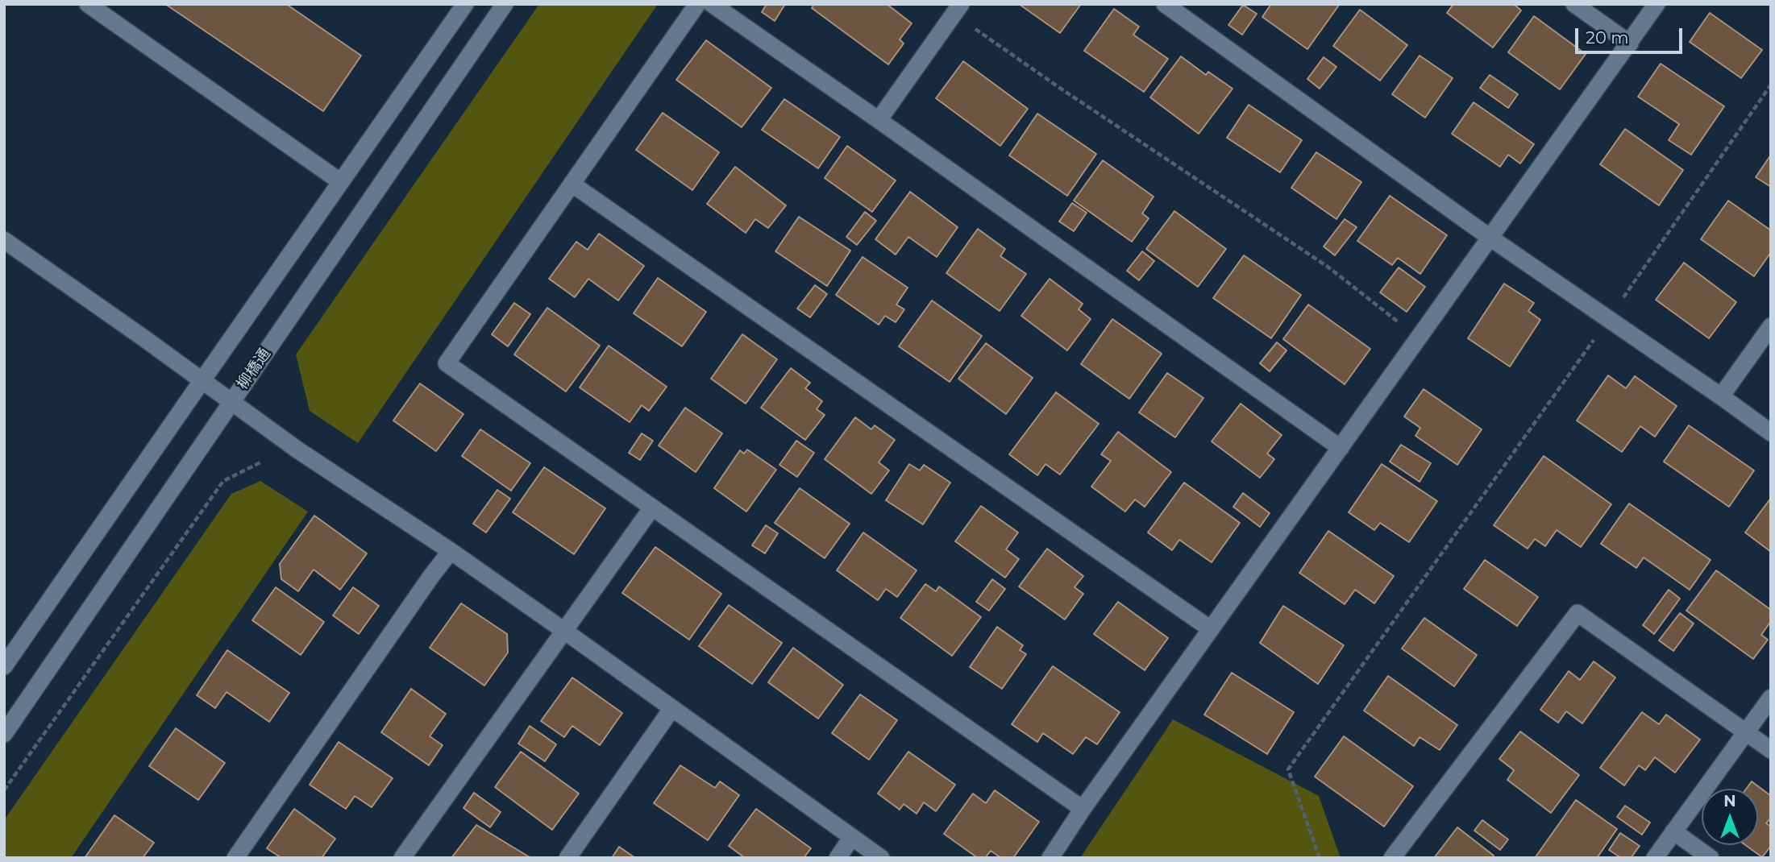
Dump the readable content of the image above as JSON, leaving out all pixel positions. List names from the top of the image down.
{
  "streets": {
    "street": ["柳橋通"]
  },
  "scale_bar": "20 m",
  "north": "top"
}
